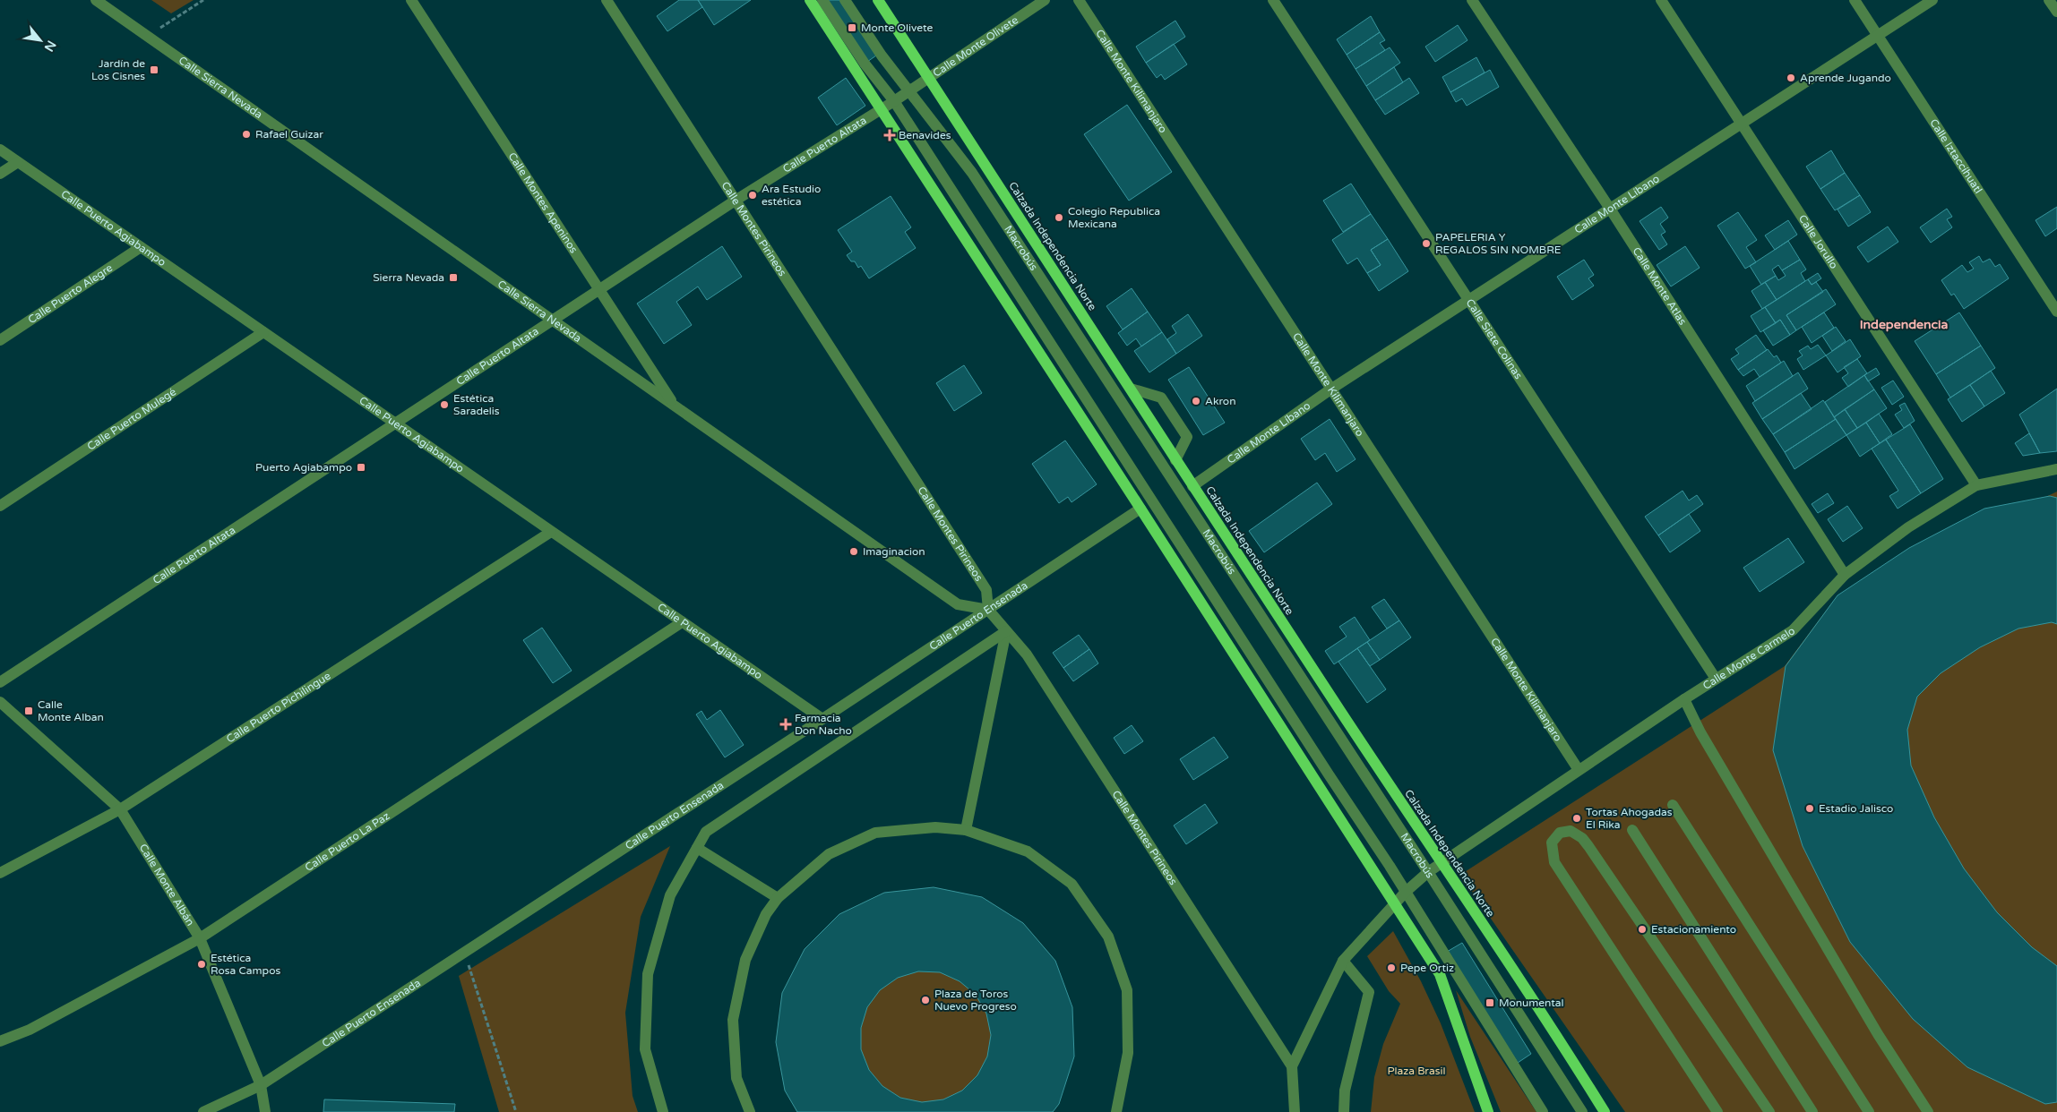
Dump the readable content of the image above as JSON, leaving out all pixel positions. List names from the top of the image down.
{
  "streets": {
    "main road": ["Calzada Independencia Norte"],
    "street": [
      "Calle Monte Olivete",
      "Calle Monte Kilimanjaro",
      "Calle Sierra Nevada",
      "Calle Puerto Altata",
      "Calle Iztaccíhuatl",
      "Calle Montes Apeninos",
      "Calle Monte Líbano",
      "Calle Puerto Agiabampo",
      "Calle Montes Pirineos",
      "Calle Jorullo",
      "Macrobús",
      "Calle Monte Atlas",
      "Calle Puerto Alegre",
      "Calle Siete Colinas",
      "Calle Puerto Mulegé",
      "Calle Puerto Ensenada",
      "Calle Monte Carmelo",
      "Calle Puerto Pichilingue",
      "Calle Puerto La Paz",
      "Calle Monte Albán"
    ]
  },
  "crossings": [
    ["Calle Monte Olivete", "Calle Puerto Altata"],
    ["Calle Monte Olivete", "Calzada Independencia Norte"],
    ["Calle Monte Kilimanjaro", "Calle Monte Líbano"],
    ["Calle Monte Kilimanjaro", "Calle Monte Carmelo"],
    ["Calle Sierra Nevada", "Calle Puerto Altata"],
    ["Calle Sierra Nevada", "Calle Montes Apeninos"],
    ["Calle Sierra Nevada", "Calle Montes Pirineos"],
    ["Calle Sierra Nevada", "Calle Puerto Ensenada"],
    ["Calle Puerto Altata", "Calle Montes Apeninos"],
    ["Calle Puerto Altata", "Calle Puerto Agiabampo"],
    ["Calle Puerto Altata", "Calle Montes Pirineos"],
    ["Calle Puerto Altata", "Calzada Independencia Norte"],
    ["Calle Puerto Altata", "Macrobús"],
    ["Calle Iztaccíhuatl", "Calle Monte Líbano"],
    ["Calle Monte Líbano", "Calle Jorullo"],
    ["Calle Monte Líbano", "Calzada Independencia Norte"],
    ["Calle Monte Líbano", "Calle Monte Atlas"],
    ["Calle Monte Líbano", "Calle Siete Colinas"],
    ["Calle Puerto Agiabampo", "Calle Puerto Alegre"],
    ["Calle Puerto Agiabampo", "Calle Puerto Mulegé"],
    ["Calle Puerto Agiabampo", "Calle Puerto Ensenada"],
    ["Calle Puerto Agiabampo", "Calle Puerto Pichilingue"],
    ["Calle Puerto Agiabampo", "Calle Puerto La Paz"],
    ["Calle Montes Pirineos", "Calle Puerto Ensenada"],
    ["Calle Jorullo", "Calle Monte Carmelo"],
    ["Calzada Independencia Norte", "Calle Monte Carmelo"],
    ["Calle Monte Atlas", "Calle Monte Carmelo"],
    ["Calle Siete Colinas", "Calle Monte Carmelo"],
    ["Calle Puerto Ensenada", "Calle Monte Albán"],
    ["Calle Puerto Pichilingue", "Calle Monte Albán"],
    ["Calle Puerto La Paz", "Calle Monte Albán"]
  ],
  "districts": ["Independencia"],
  "parks": ["Plaza Brasil"],
  "places": {
    "transit": [
      "Monte Olivete",
      "Jardín de Los Cisnes",
      "Sierra Nevada",
      "Puerto Agiabampo",
      "Calle Monte Alban",
      "Monumental"
    ],
    "other": [
      "Aprende Jugando",
      "Rafael Guizar",
      "Ara Estudio estética",
      "Colegio Republica Mexicana",
      "PAPELERIA Y REGALOS SIN NOMBRE",
      "Akron",
      "Estética Saradelis",
      "Imaginacion",
      "Estadio Jalisco",
      "Tortas Ahogadas El Rika",
      "Estacionamiento",
      "Estética Rosa Campos",
      "Pepe Ortiz",
      "Plaza de Toros Nuevo Progreso"
    ],
    "health": ["Benavides", "Farmacia Don Nacho"]
  },
  "north": "bottom right"
}
